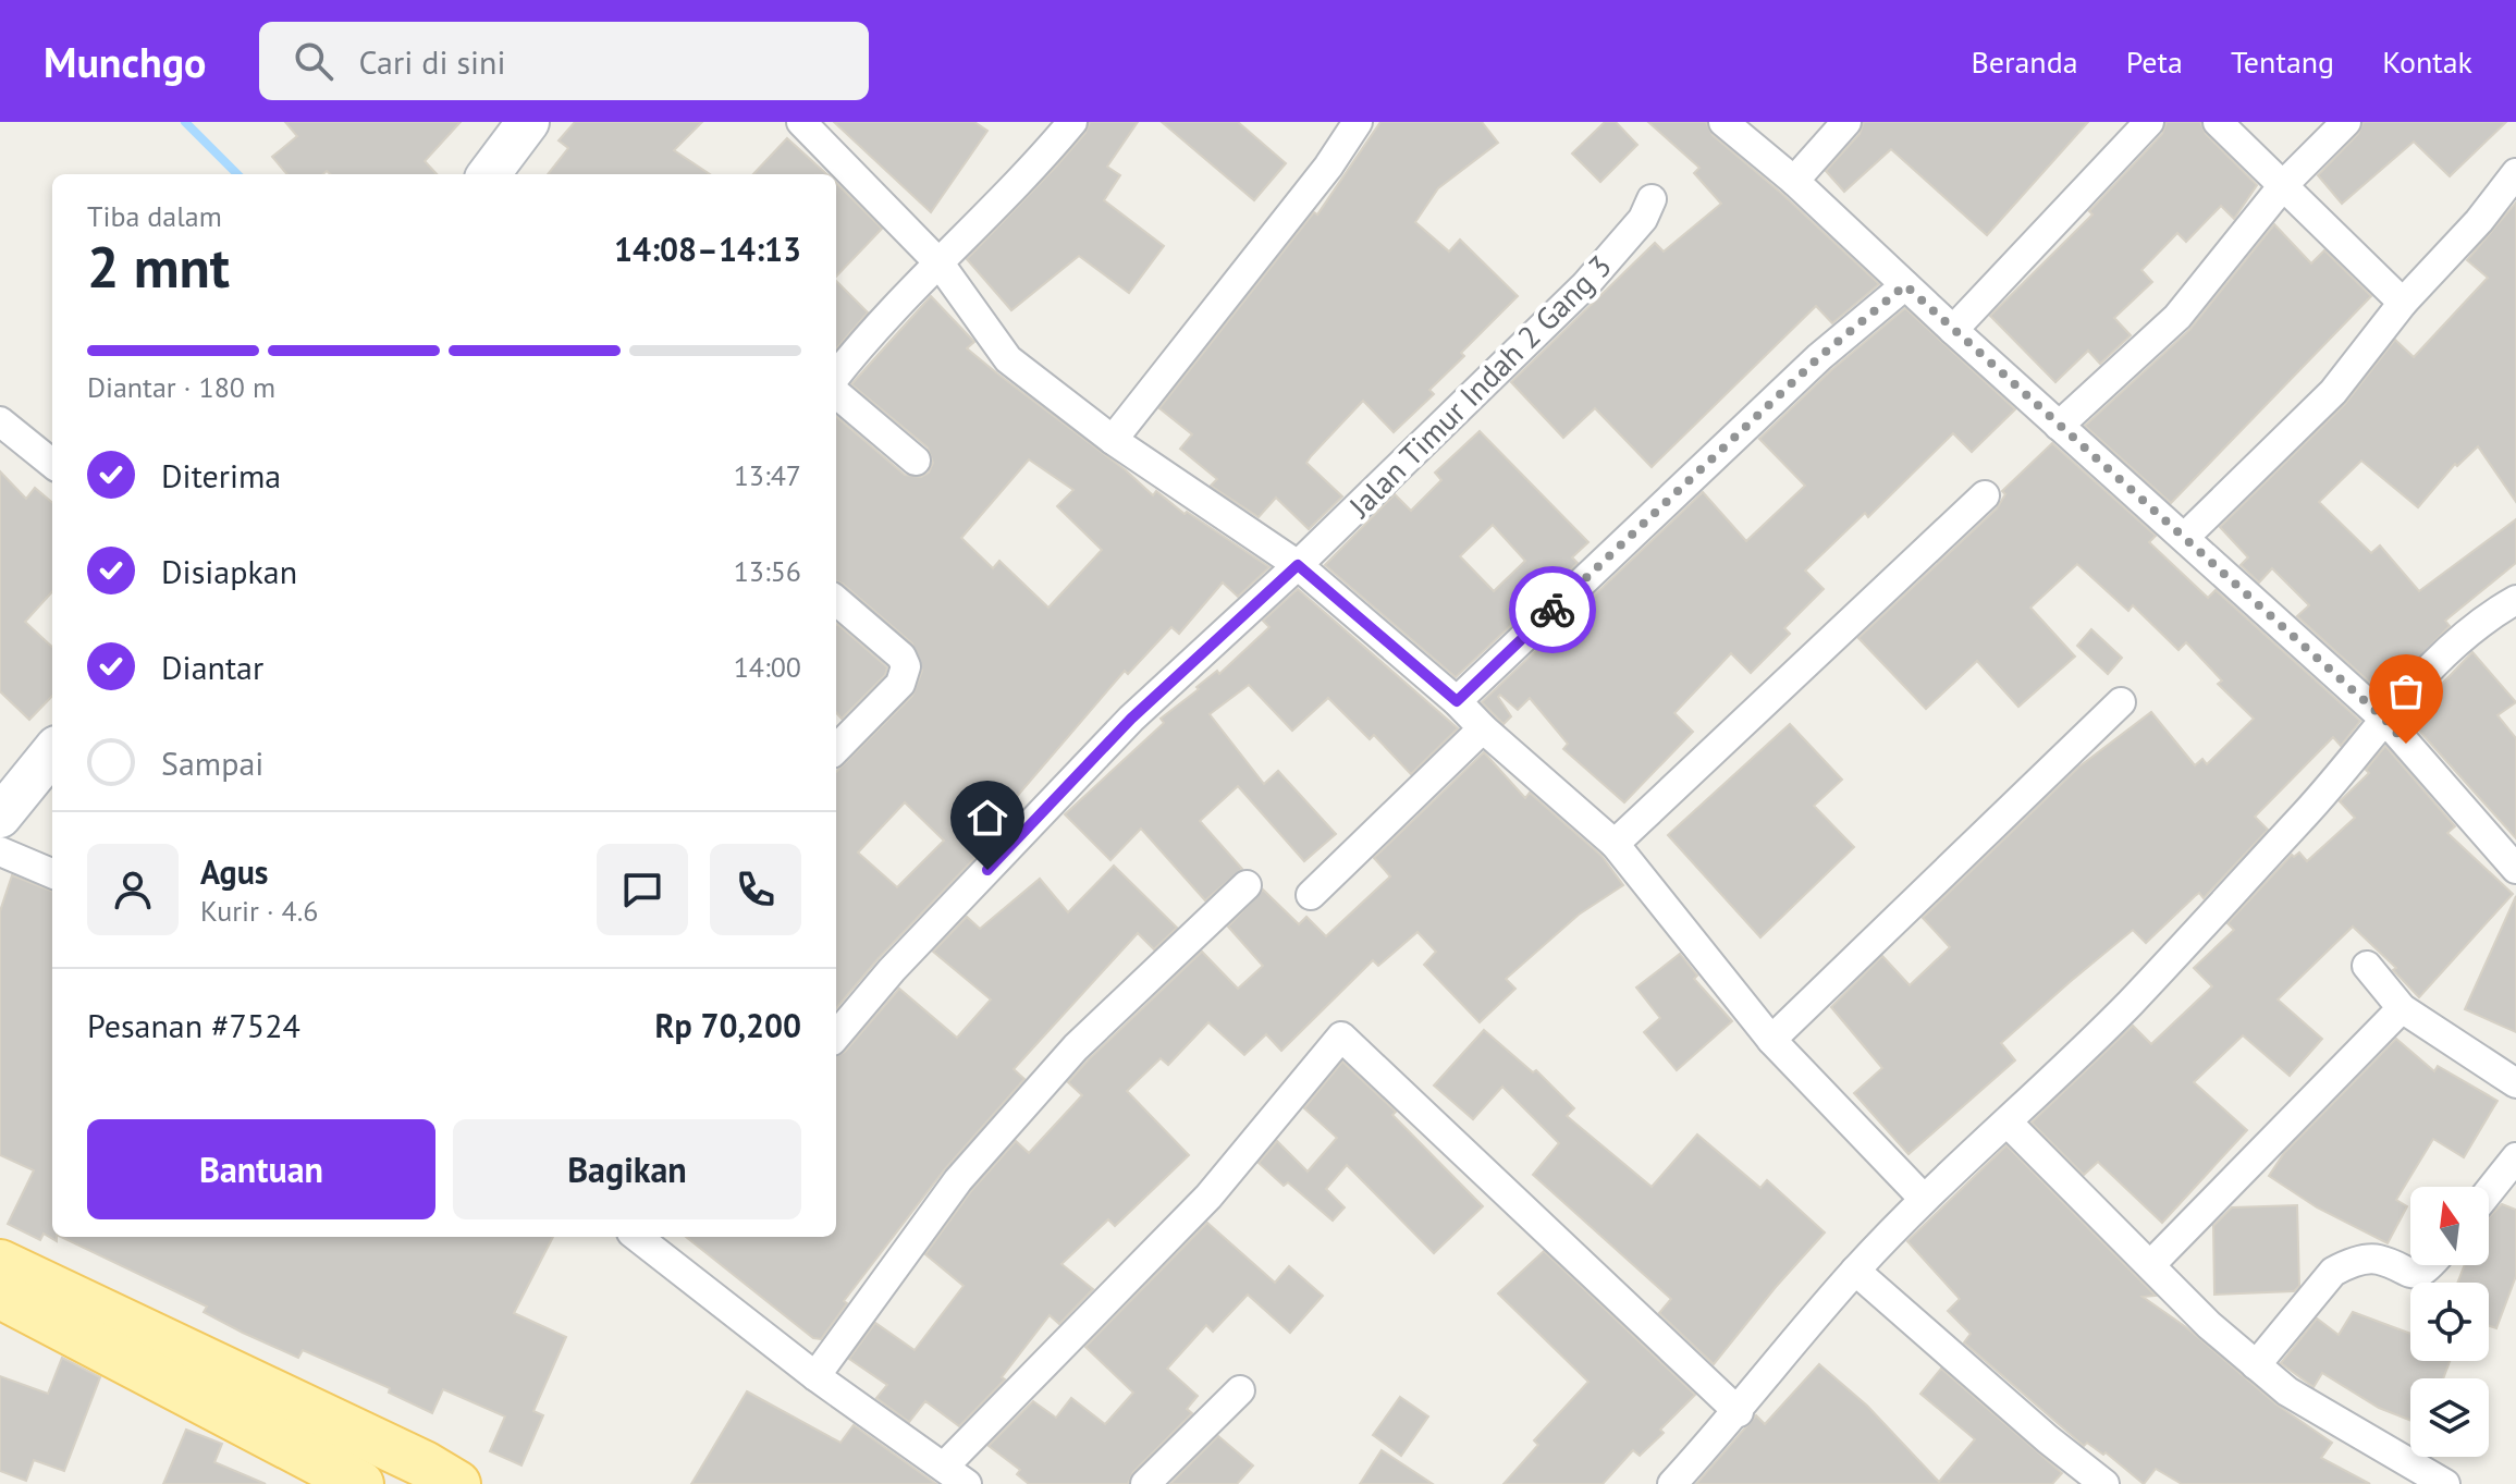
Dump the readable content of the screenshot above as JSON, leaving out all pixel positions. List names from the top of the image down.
{
  "streets": {
    "street": ["Jalan Timur Indah 2 Gang 3"]
  },
  "north": "top",
  "page": {
    "header": "Munchgo",
    "search": "Cari di sini",
    "nav": [
      "Beranda",
      "Peta",
      "Tentang",
      "Kontak"
    ],
    "heading": ["2 mnt", "Tiba dalam", "14:08–14:13"],
    "panel": [
      "Agus",
      "Kurir · 4.6",
      "Pesanan #7524",
      "Rp 70,200"
    ],
    "bar": "Diantar · 180 m",
    "list": [
      ["Diterima", "13:47"],
      ["Disiapkan", "13:56"],
      ["Diantar", "14:00"],
      "Sampai"
    ],
    "buttons": ["Bantuan", "Bagikan"]
  }
}
